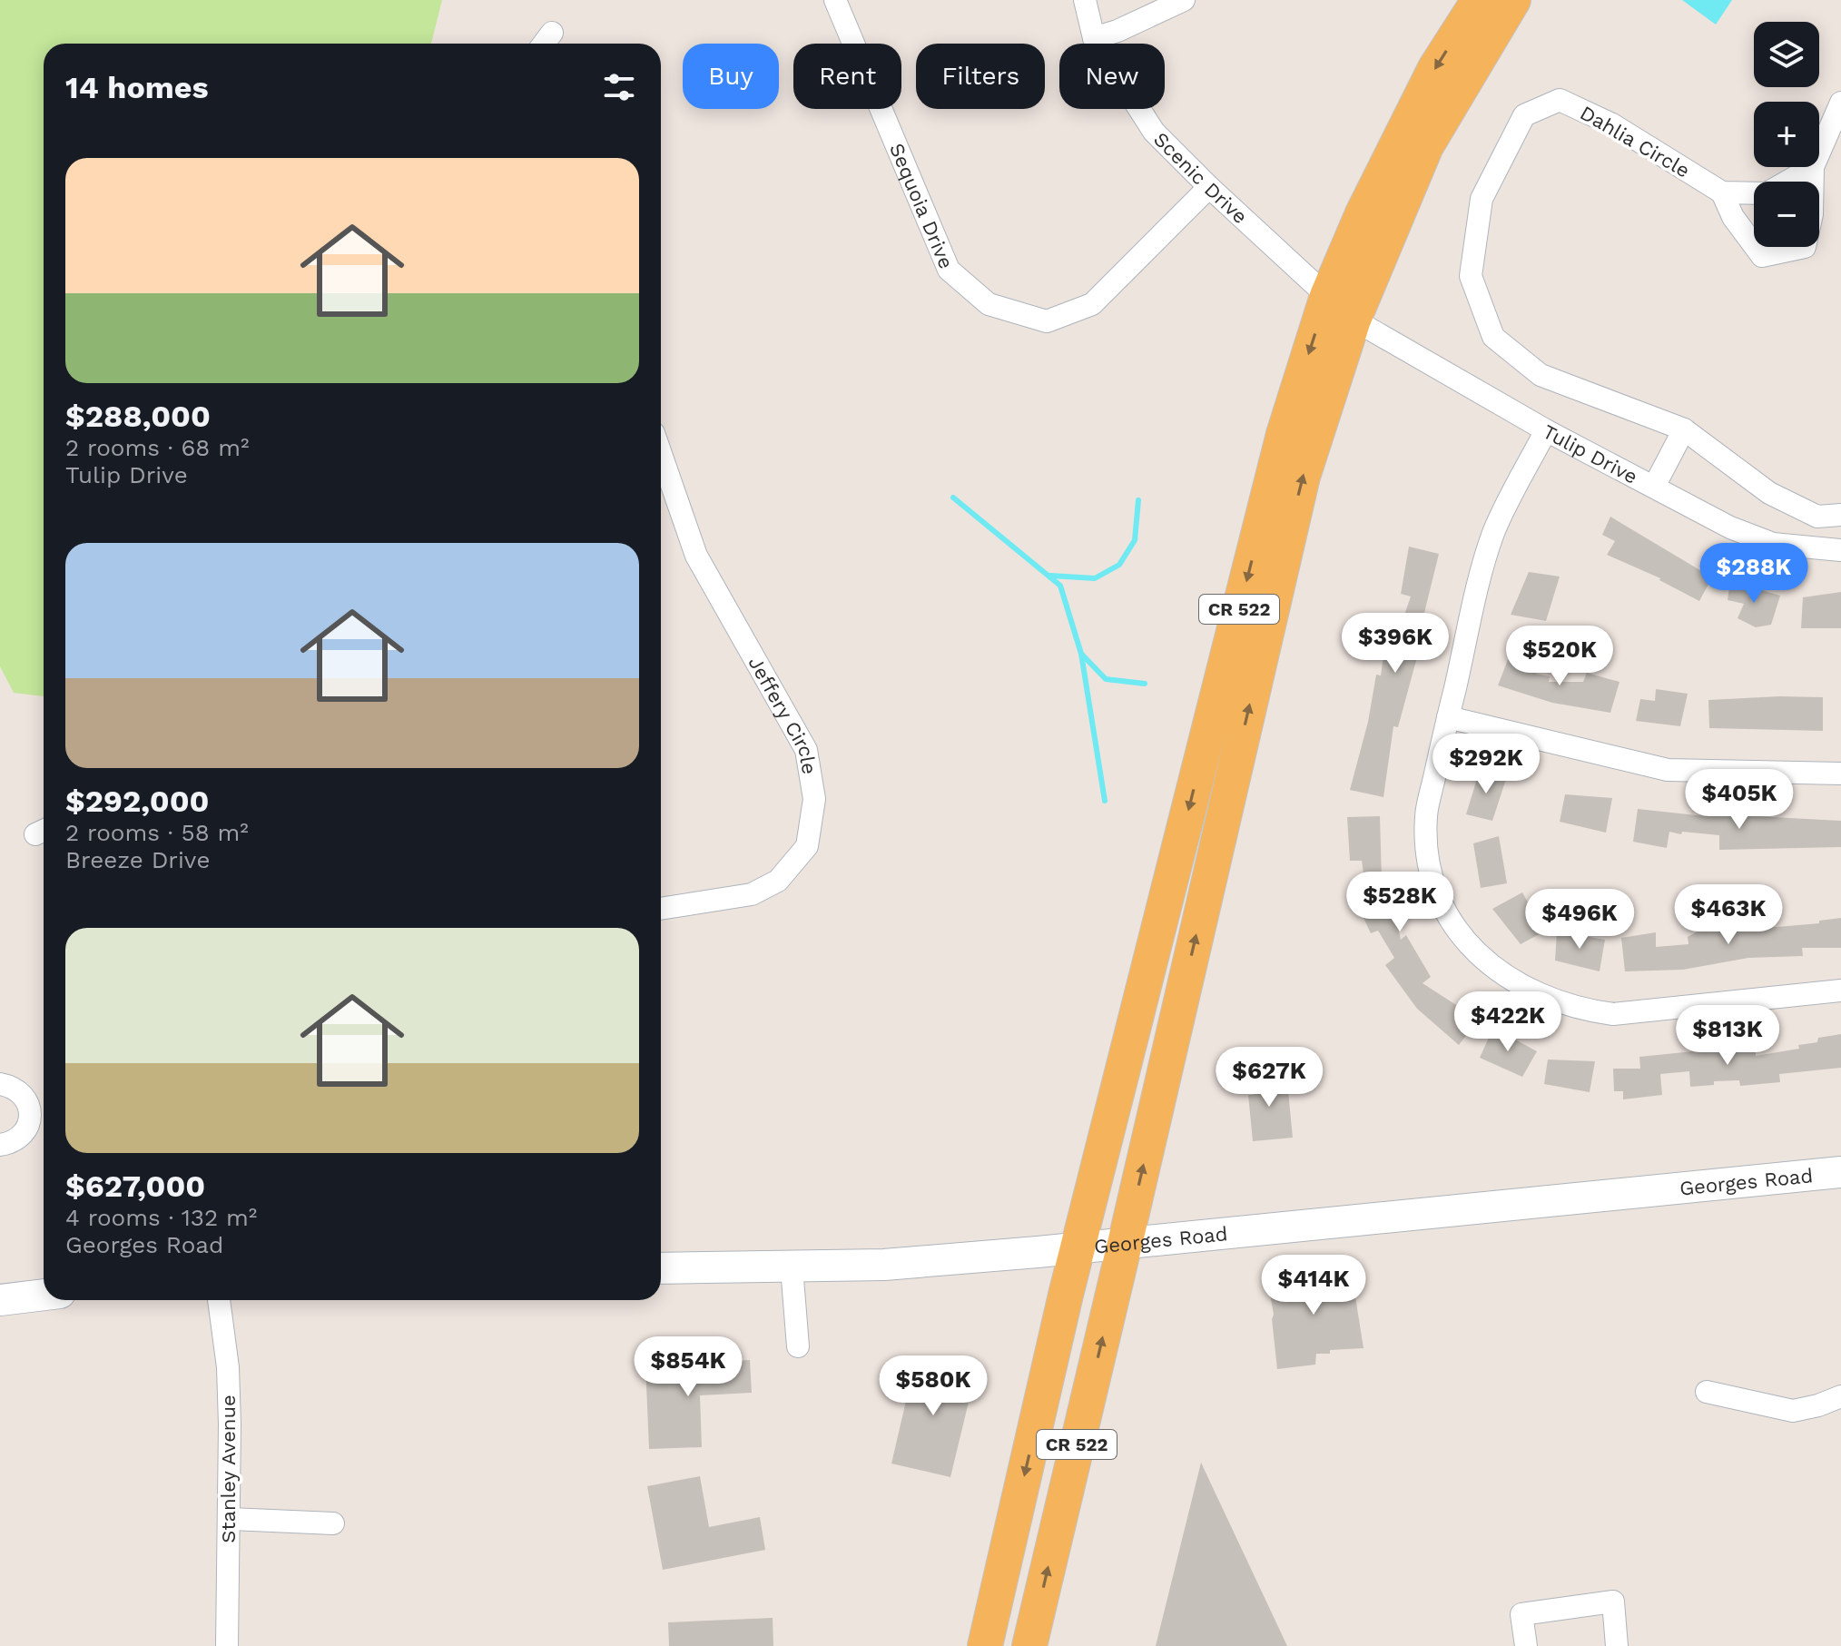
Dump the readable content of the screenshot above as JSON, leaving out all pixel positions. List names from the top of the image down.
{
  "streets": {
    "main road": ["CR 522"],
    "street": [
      "Dahlia Circle",
      "Scenic Drive",
      "Sequoia Drive",
      "Tulip Drive",
      "Jeffery Circle",
      "Georges Road",
      "Stanley Avenue"
    ]
  },
  "crossings": [
    ["Scenic Drive", "Sequoia Drive"],
    ["Scenic Drive", "CR 522"],
    ["Tulip Drive", "CR 522"],
    ["CR 522", "Georges Road"]
  ],
  "page": {
    "map_buttons": ["+", "−"],
    "chip": [
      "Buy",
      "Rent",
      "Filters",
      "New"
    ],
    "heading": "14 homes",
    "list": [
      {
        "name": "$288,000",
        "note": "2 rooms · 68 m² · Tulip Drive"
      },
      {
        "name": "$292,000",
        "note": "2 rooms · 58 m² · Breeze Drive"
      },
      {
        "name": "$627,000",
        "note": "4 rooms · 132 m² · Georges Road"
      }
    ],
    "price": [
      "$288K",
      "$396K",
      "$520K",
      "$292K",
      "$405K",
      "$528K",
      "$463K",
      "$496K",
      "$422K",
      "$813K",
      "$627K",
      "$414K",
      "$854K",
      "$580K"
    ]
  }
}
